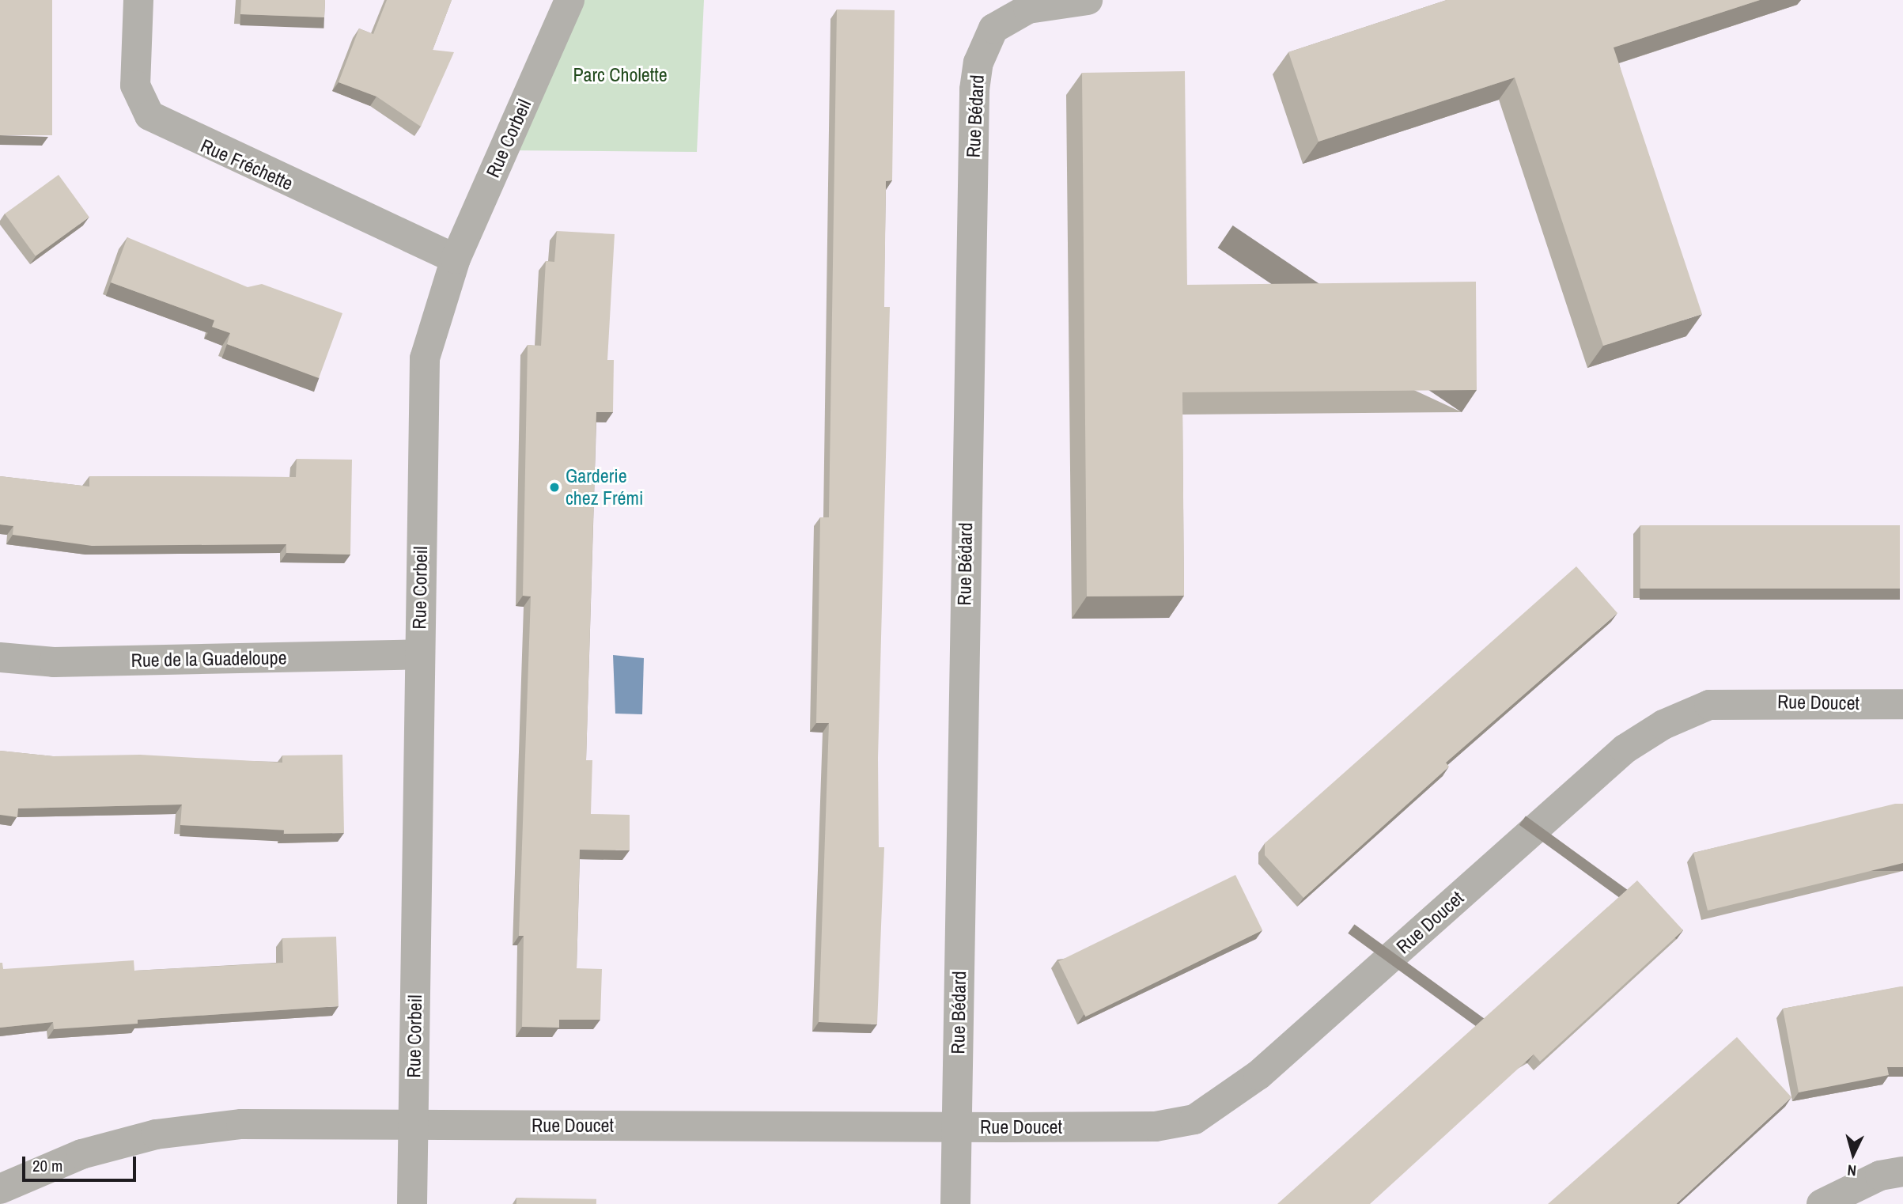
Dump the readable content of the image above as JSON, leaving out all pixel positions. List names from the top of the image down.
{
  "streets": {
    "street": [
      "Rue Bédard",
      "Rue Corbeil",
      "Rue Fréchette",
      "Rue de la Guadeloupe",
      "Rue Doucet"
    ]
  },
  "crossings": [
    ["Rue Bédard", "Rue Doucet"],
    ["Rue Corbeil", "Rue Fréchette"],
    ["Rue Corbeil", "Rue de la Guadeloupe"],
    ["Rue Corbeil", "Rue Doucet"]
  ],
  "parks": ["Parc Cholette"],
  "places": ["Garderie chez Frémi"],
  "scale_bar": "20 m",
  "north": "bottom"
}
